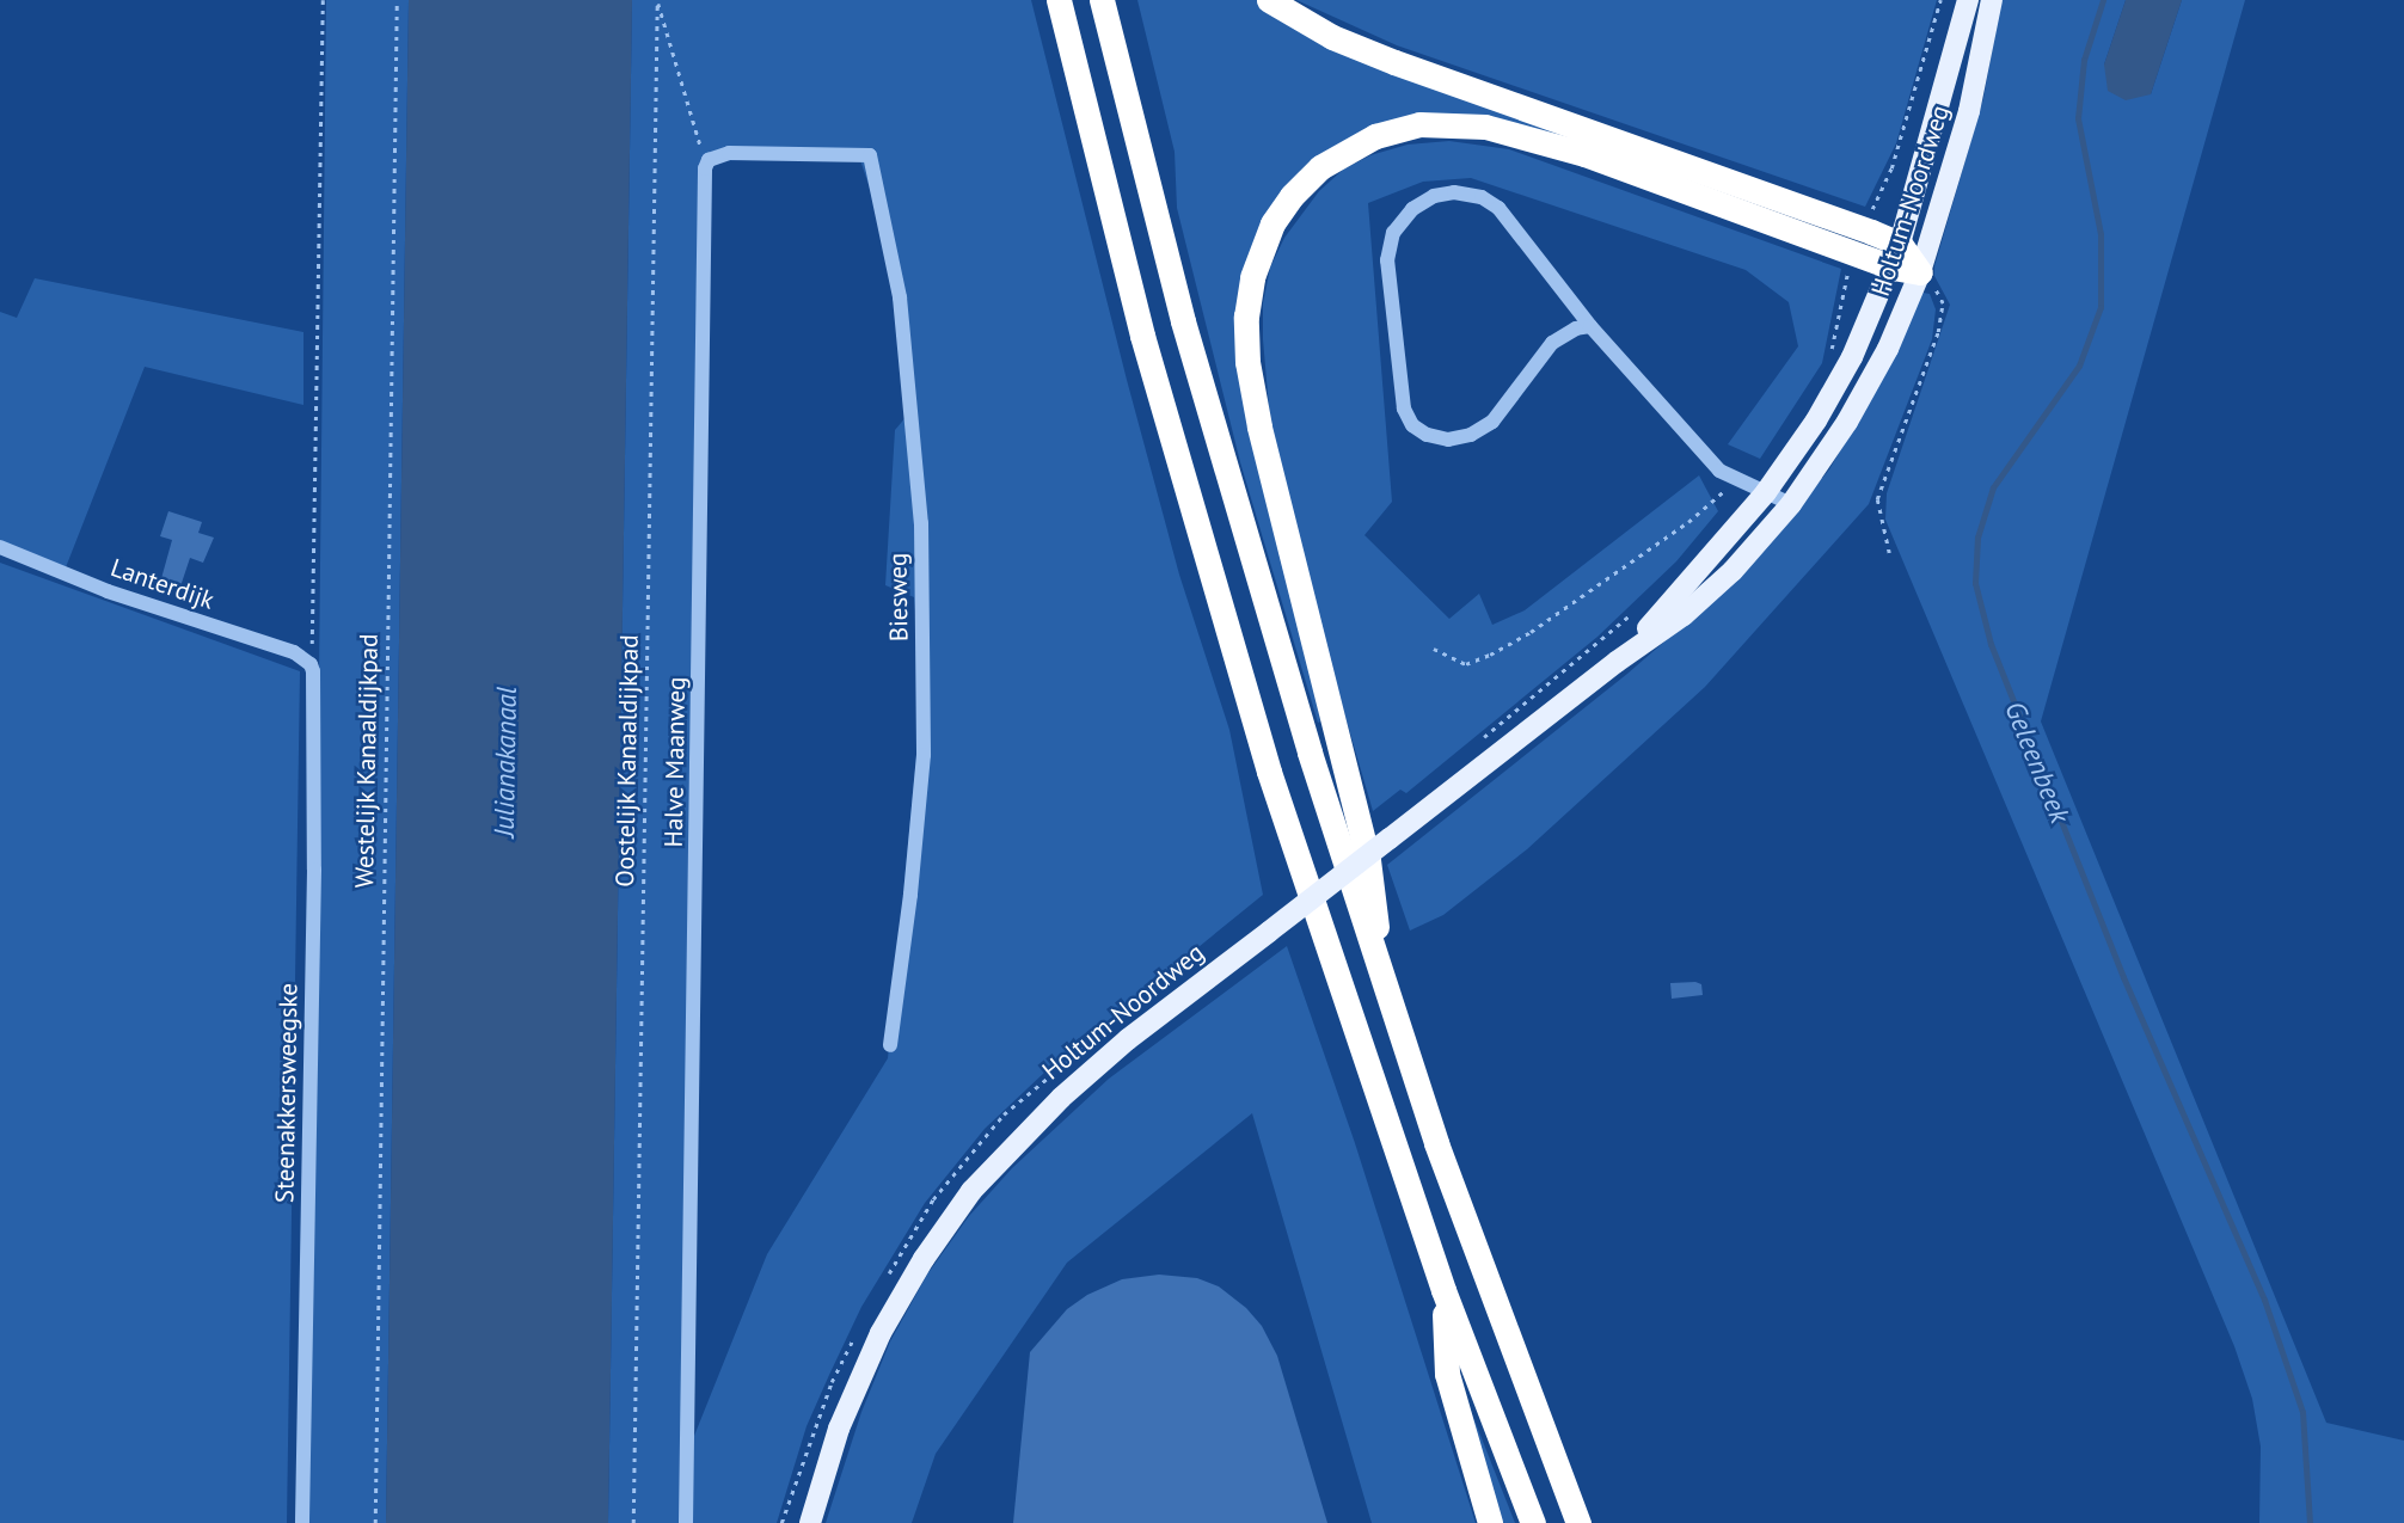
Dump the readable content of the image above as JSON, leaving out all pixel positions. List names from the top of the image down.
{
  "streets": {
    "main road": ["Holtum-Noordweg"],
    "street": [
      "Lanterdijk",
      "Biesweg",
      "Halve Maanweg",
      "Steenakkersweegske"
    ],
    "path": ["Westelijk Kanaaldijkpad", "Oostelijk Kanaaldijkpad"]
  },
  "crossings": [
    ["Lanterdijk", "Steenakkersweegske"],
    ["Biesweg", "Halve Maanweg"]
  ],
  "water": ["Julianakanaal", "Geleenbeek"]
}
